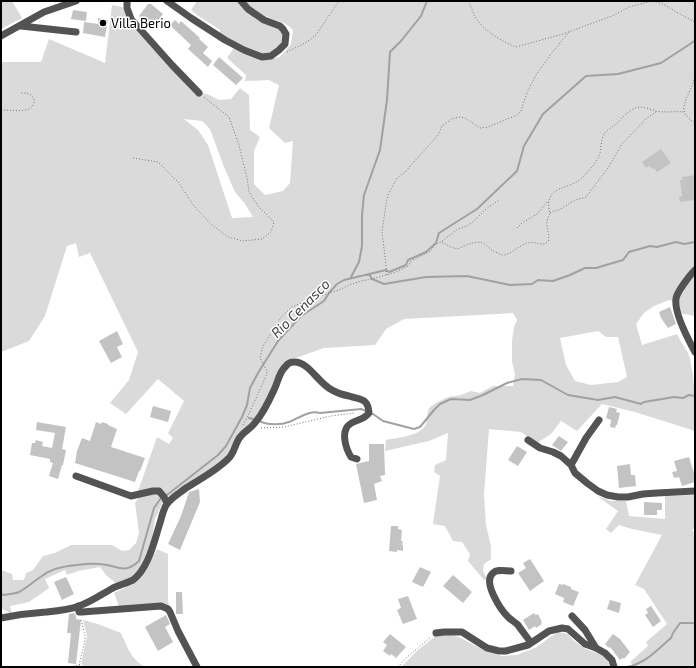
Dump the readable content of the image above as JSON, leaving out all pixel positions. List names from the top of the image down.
{
  "water": ["Rio Cenasco"],
  "places": ["Villa Berio"]
}
